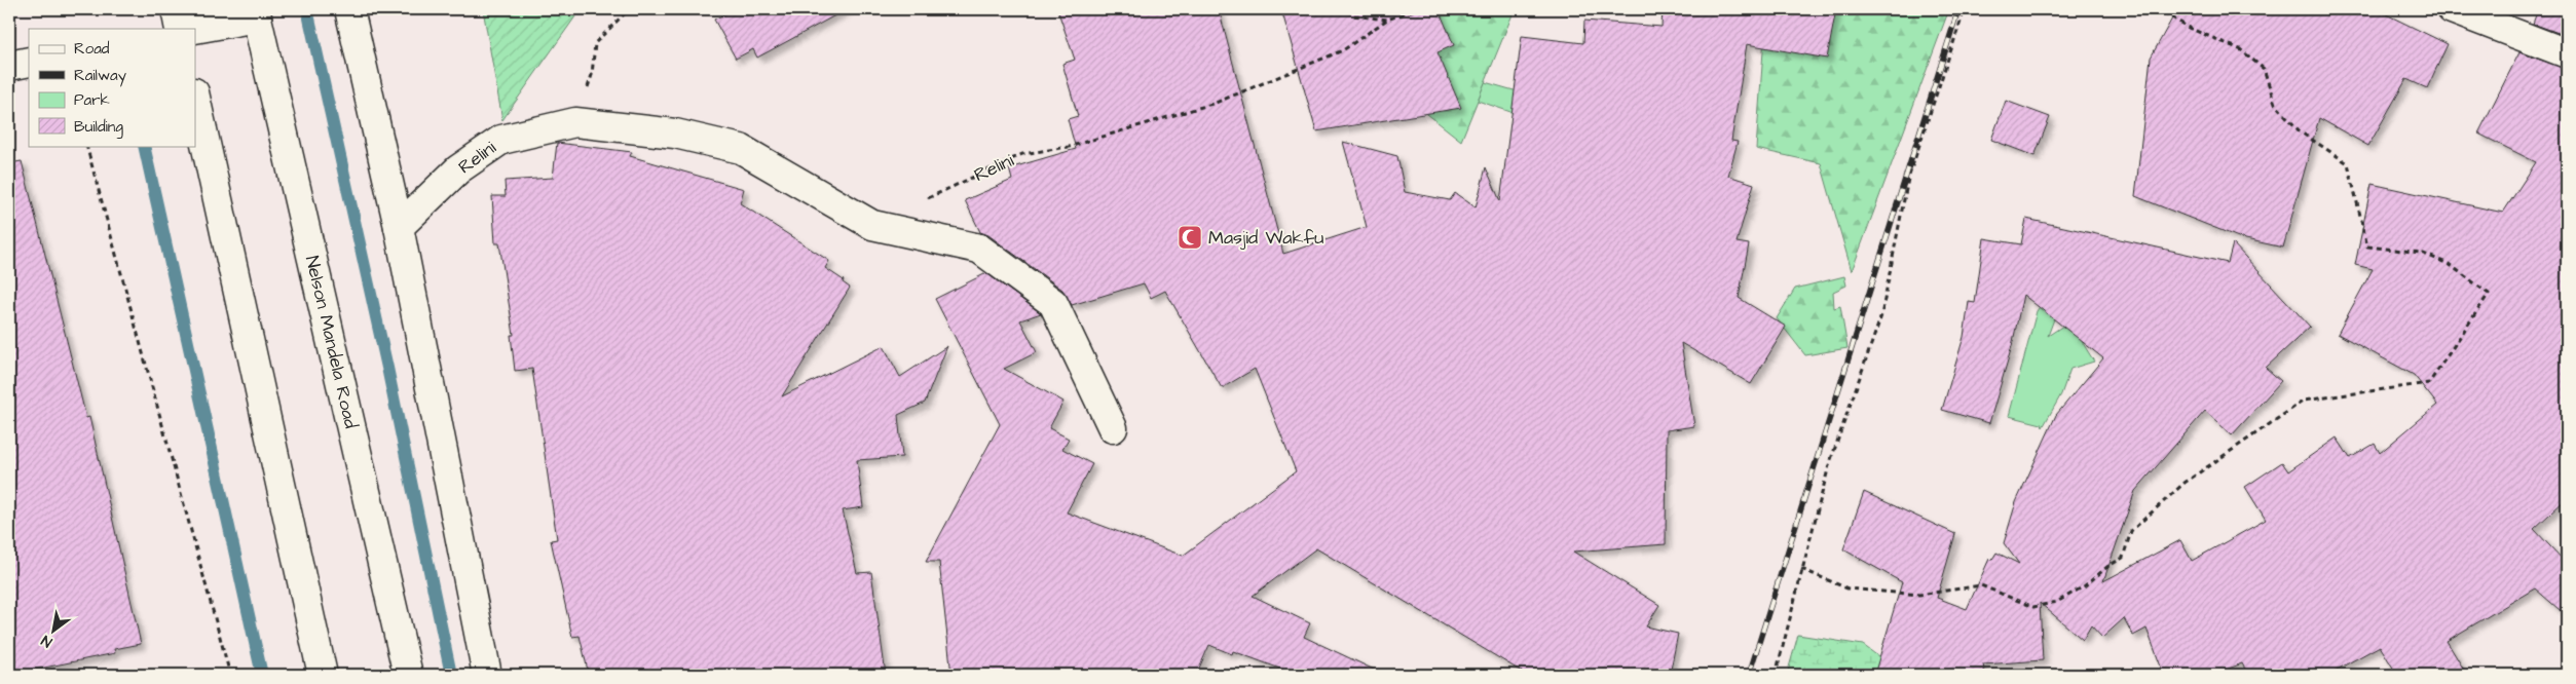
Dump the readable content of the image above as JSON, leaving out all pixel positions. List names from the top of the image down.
{
  "streets": {
    "main road": ["Relini", "Nelson Mandela Road"]
  },
  "places": {
    "mosque": ["Masjid Wakfu"]
  },
  "legend": [
    "Road",
    "Railway",
    "Park",
    "Building"
  ],
  "north": "bottom left"
}
